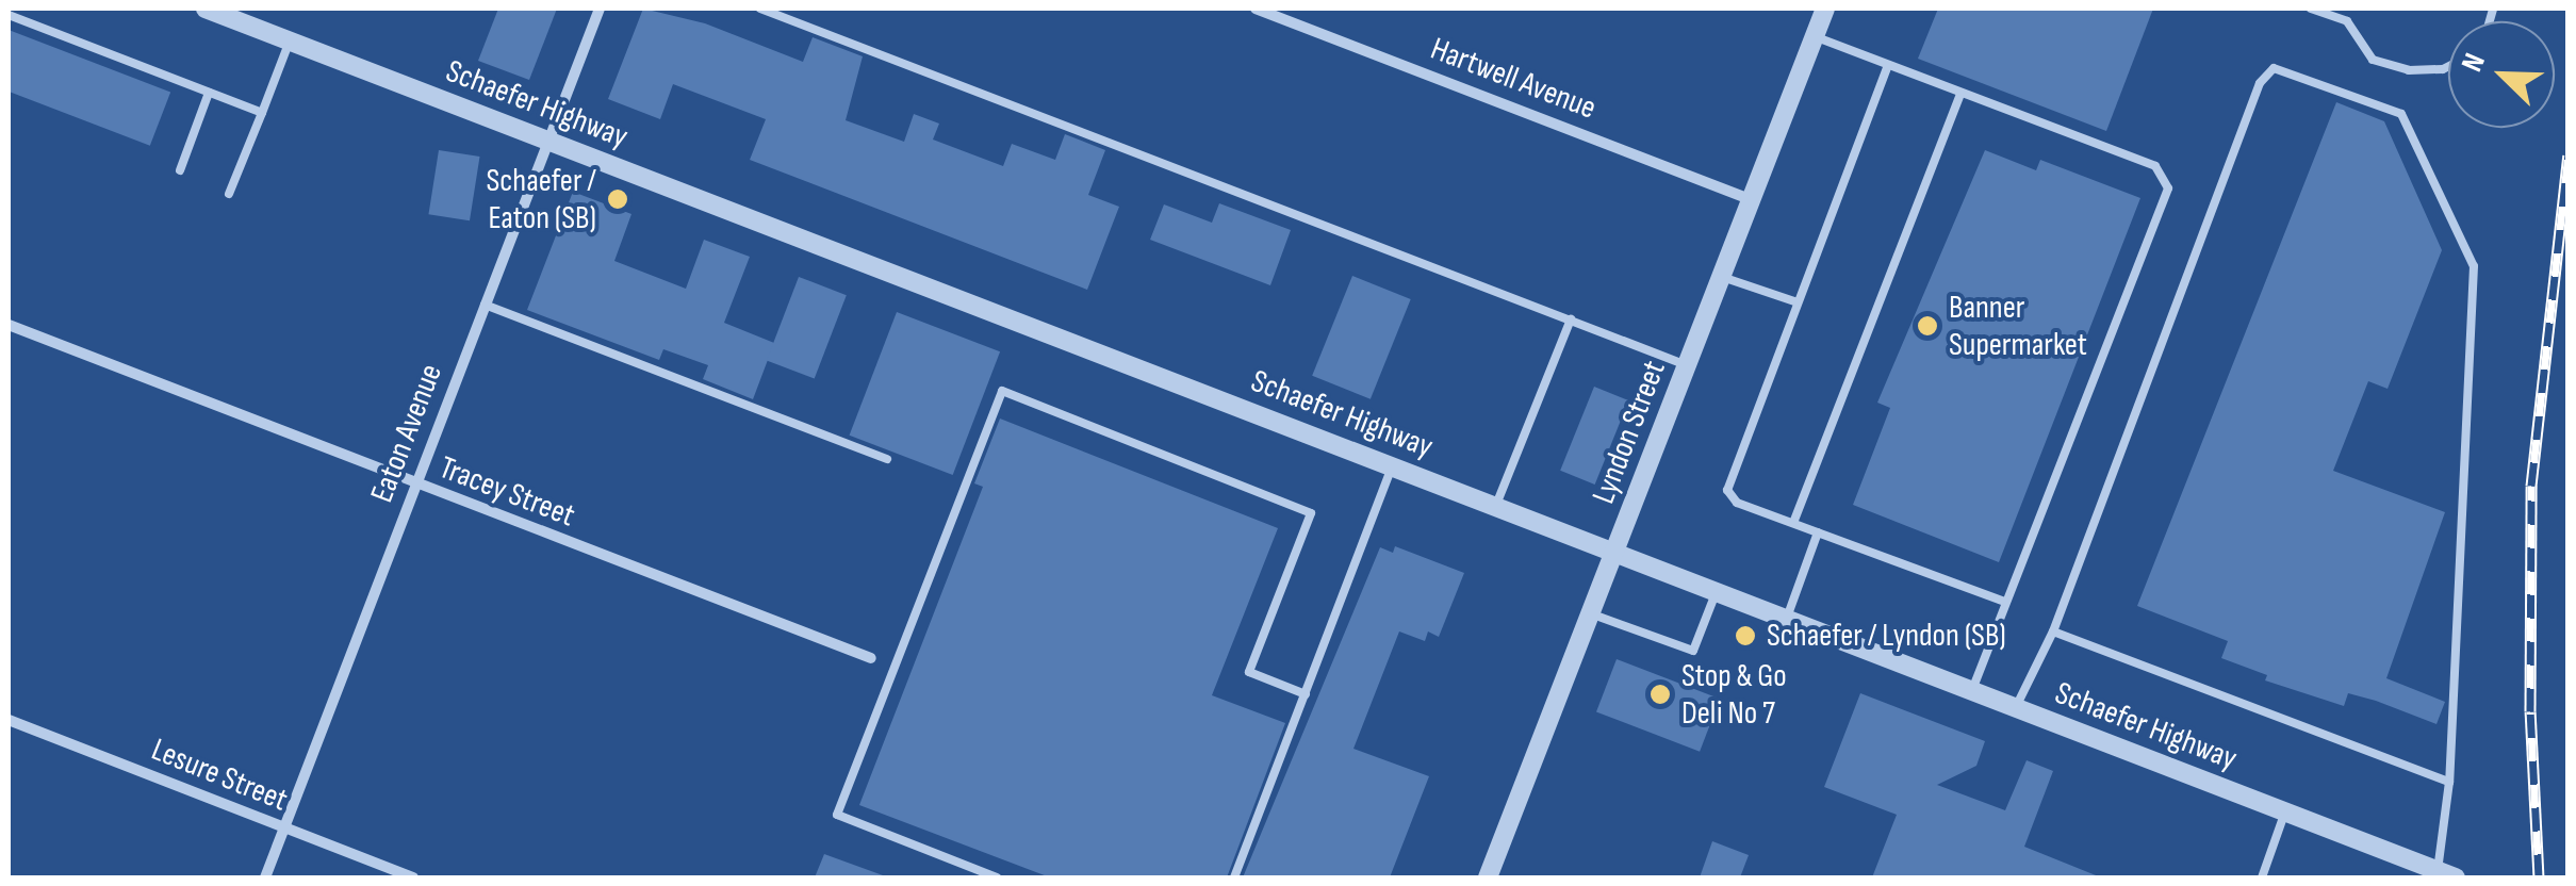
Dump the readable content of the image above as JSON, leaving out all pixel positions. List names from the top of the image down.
{
  "streets": {
    "street": [
      "Hartwell Avenue",
      "Schaefer Highway",
      "Lyndon Street",
      "Eaton Avenue",
      "Tracey Street",
      "Lesure Street"
    ]
  },
  "crossings": [
    ["Hartwell Avenue", "Lyndon Street"],
    ["Schaefer Highway", "Lyndon Street"],
    ["Schaefer Highway", "Eaton Avenue"],
    ["Eaton Avenue", "Tracey Street"],
    ["Eaton Avenue", "Lesure Street"]
  ],
  "places": [
    "Schaefer / Eaton (SB)",
    "Banner Supermarket",
    "Schaefer / Lyndon (SB)",
    "Stop & Go Deli No 7"
  ],
  "north": "top left"
}
